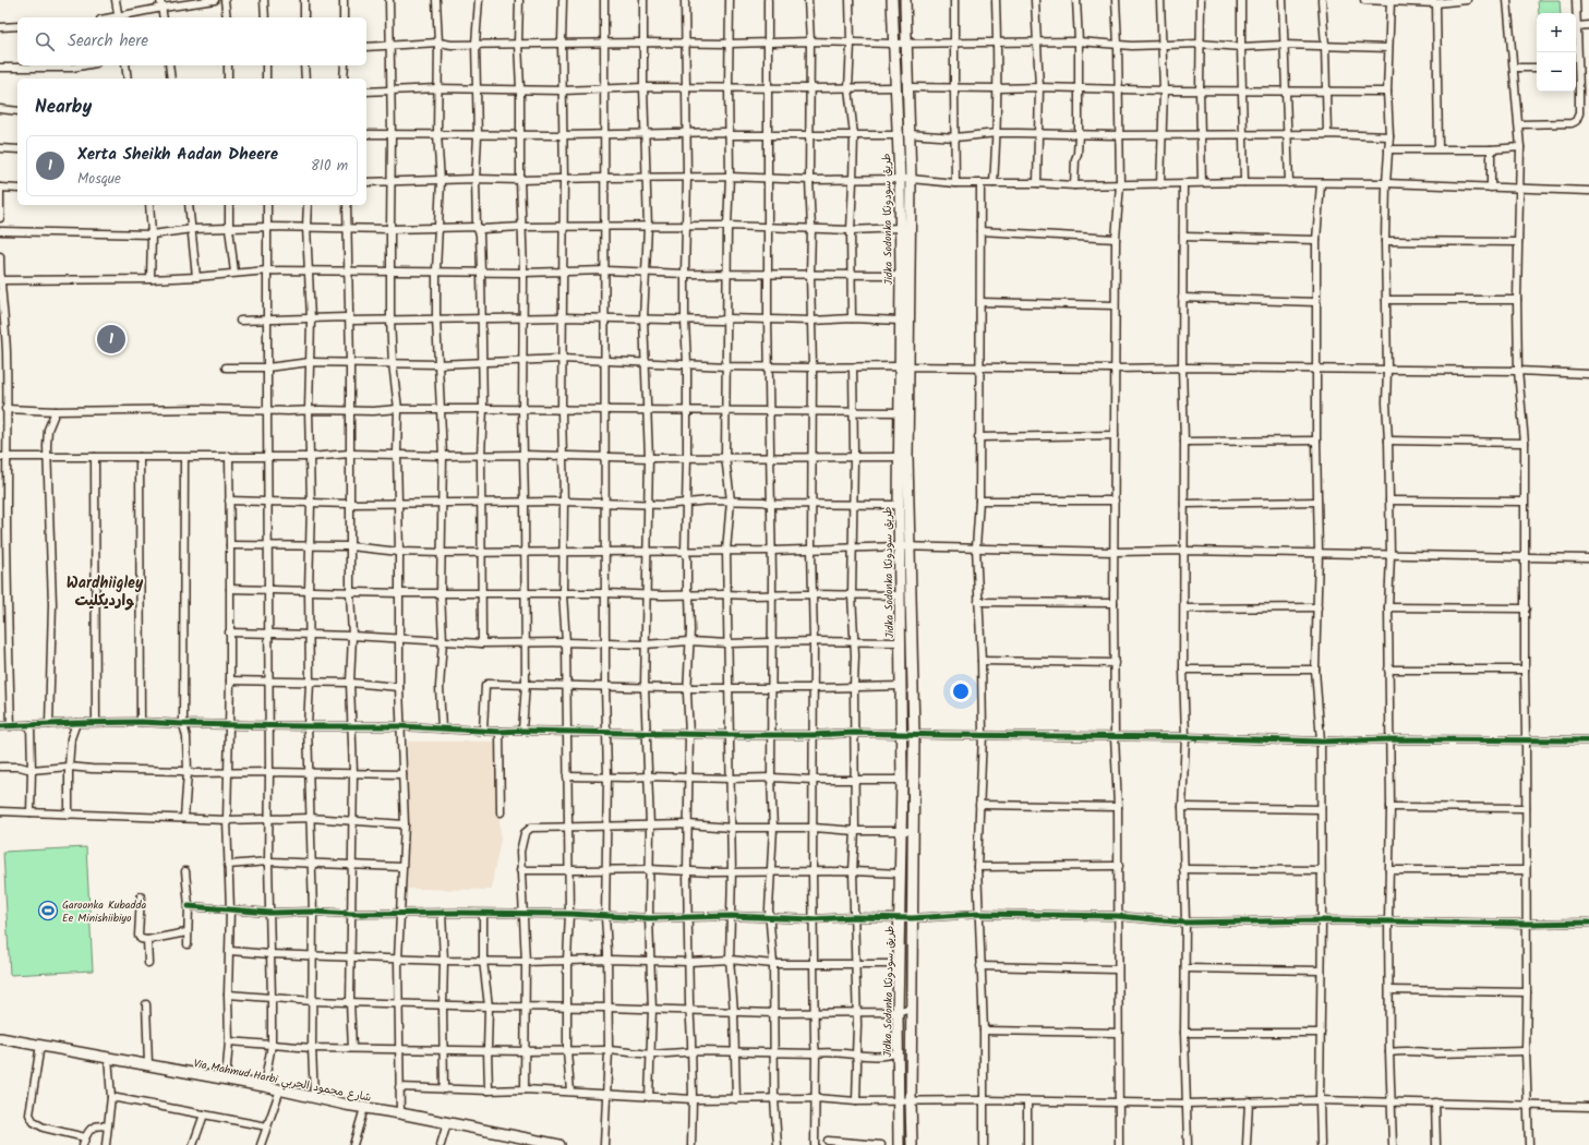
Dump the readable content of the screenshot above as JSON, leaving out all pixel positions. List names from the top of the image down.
{
  "streets": {
    "main road": ["Jidka Sodonka طريق سودونكا", "Via Mahmud Harbi شارع محمود الحربي"]
  },
  "districts": ["Wardhiigley وارديكليت"],
  "places": {
    "sports": ["Garoonka Kubadda Ee Minishiibiyo"]
  },
  "page": {
    "map_buttons": ["+", "−"],
    "search": "Search here",
    "heading": "Nearby",
    "list": [
      {
        "mark": "1",
        "name": "Xerta Sheikh Aadan Dheere",
        "note": "Mosque",
        "value": "810 m"
      }
    ],
    "pins": "1"
  }
}
